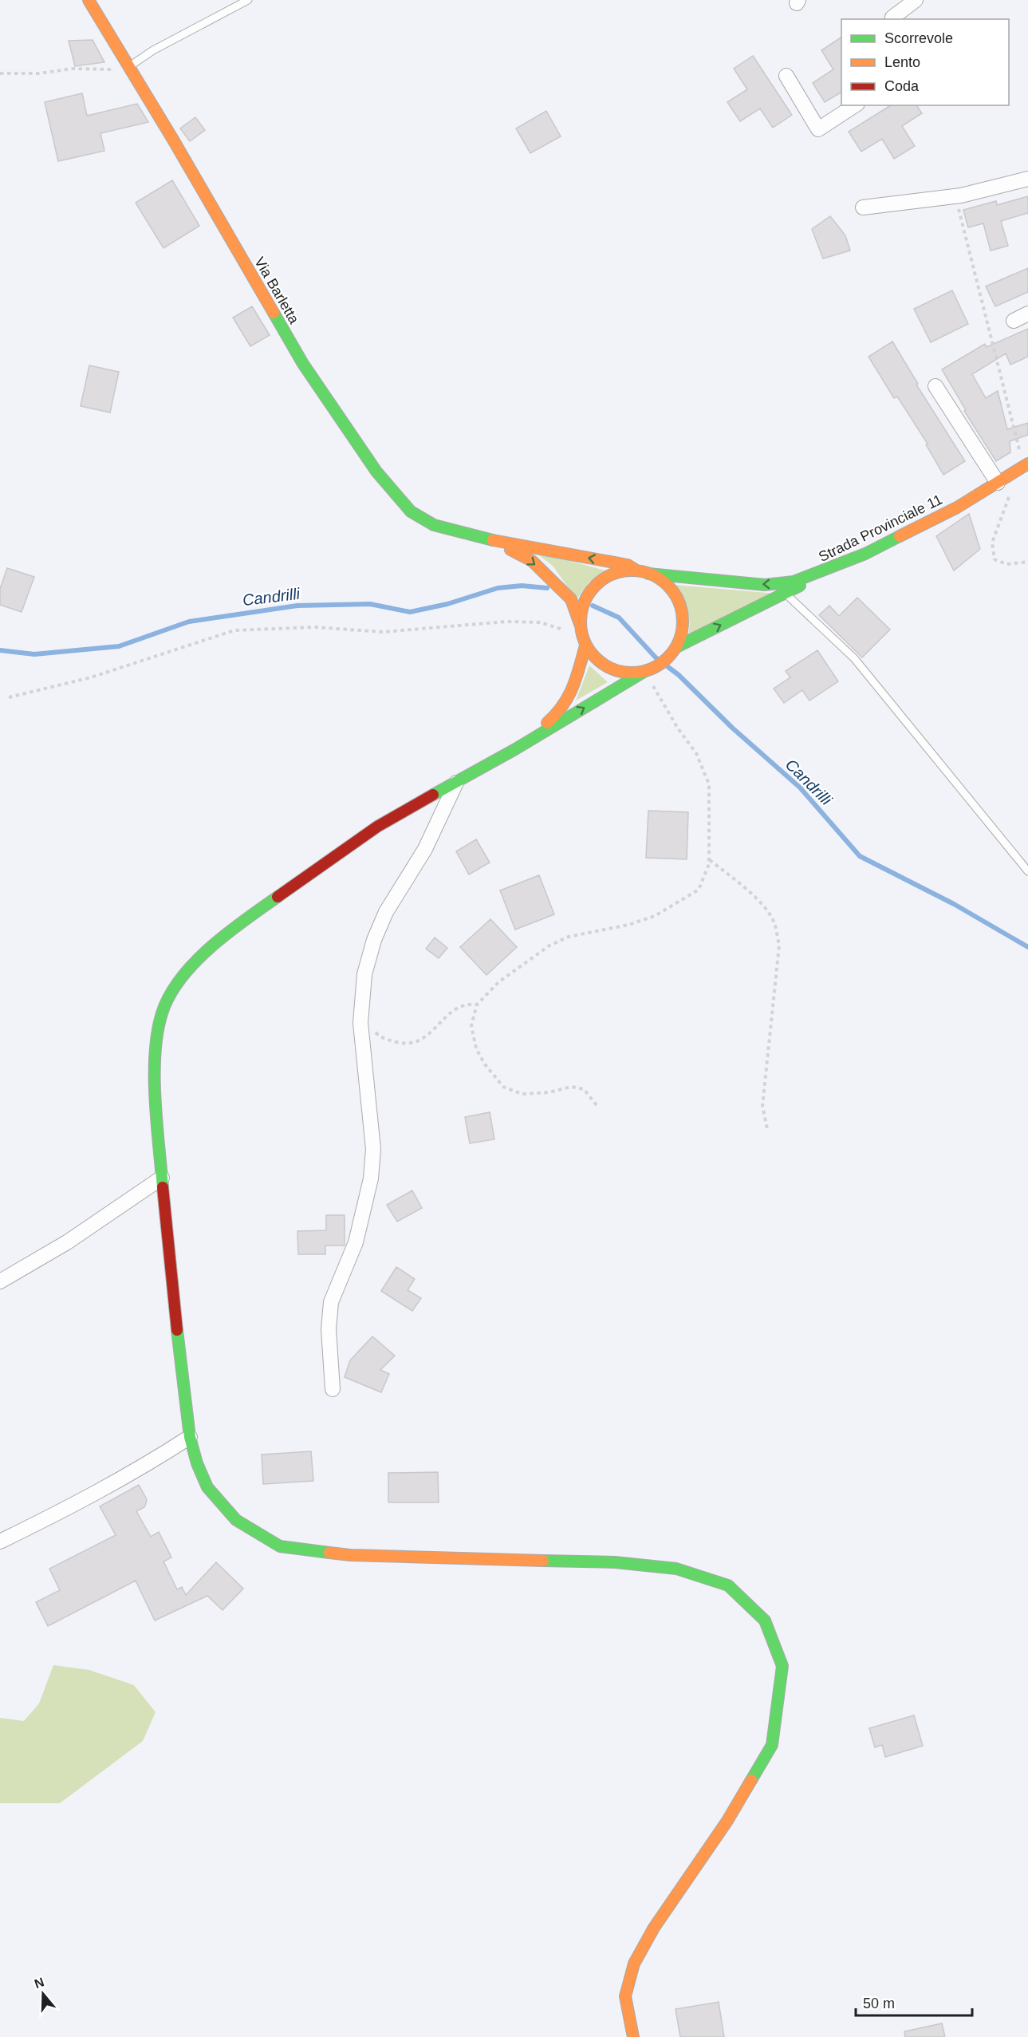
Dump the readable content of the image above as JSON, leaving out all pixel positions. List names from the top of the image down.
{
  "streets": {
    "street": ["Via Barletta", "Strada Provinciale 11"]
  },
  "crossings": [
    ["Via Barletta", "Strada Provinciale 11"]
  ],
  "one_way": ["Strada Provinciale 11"],
  "water": ["Candrilli"],
  "legend": ["Scorrevole", "Lento", "Coda"],
  "scale_bar": "50 m",
  "north": "top"
}
